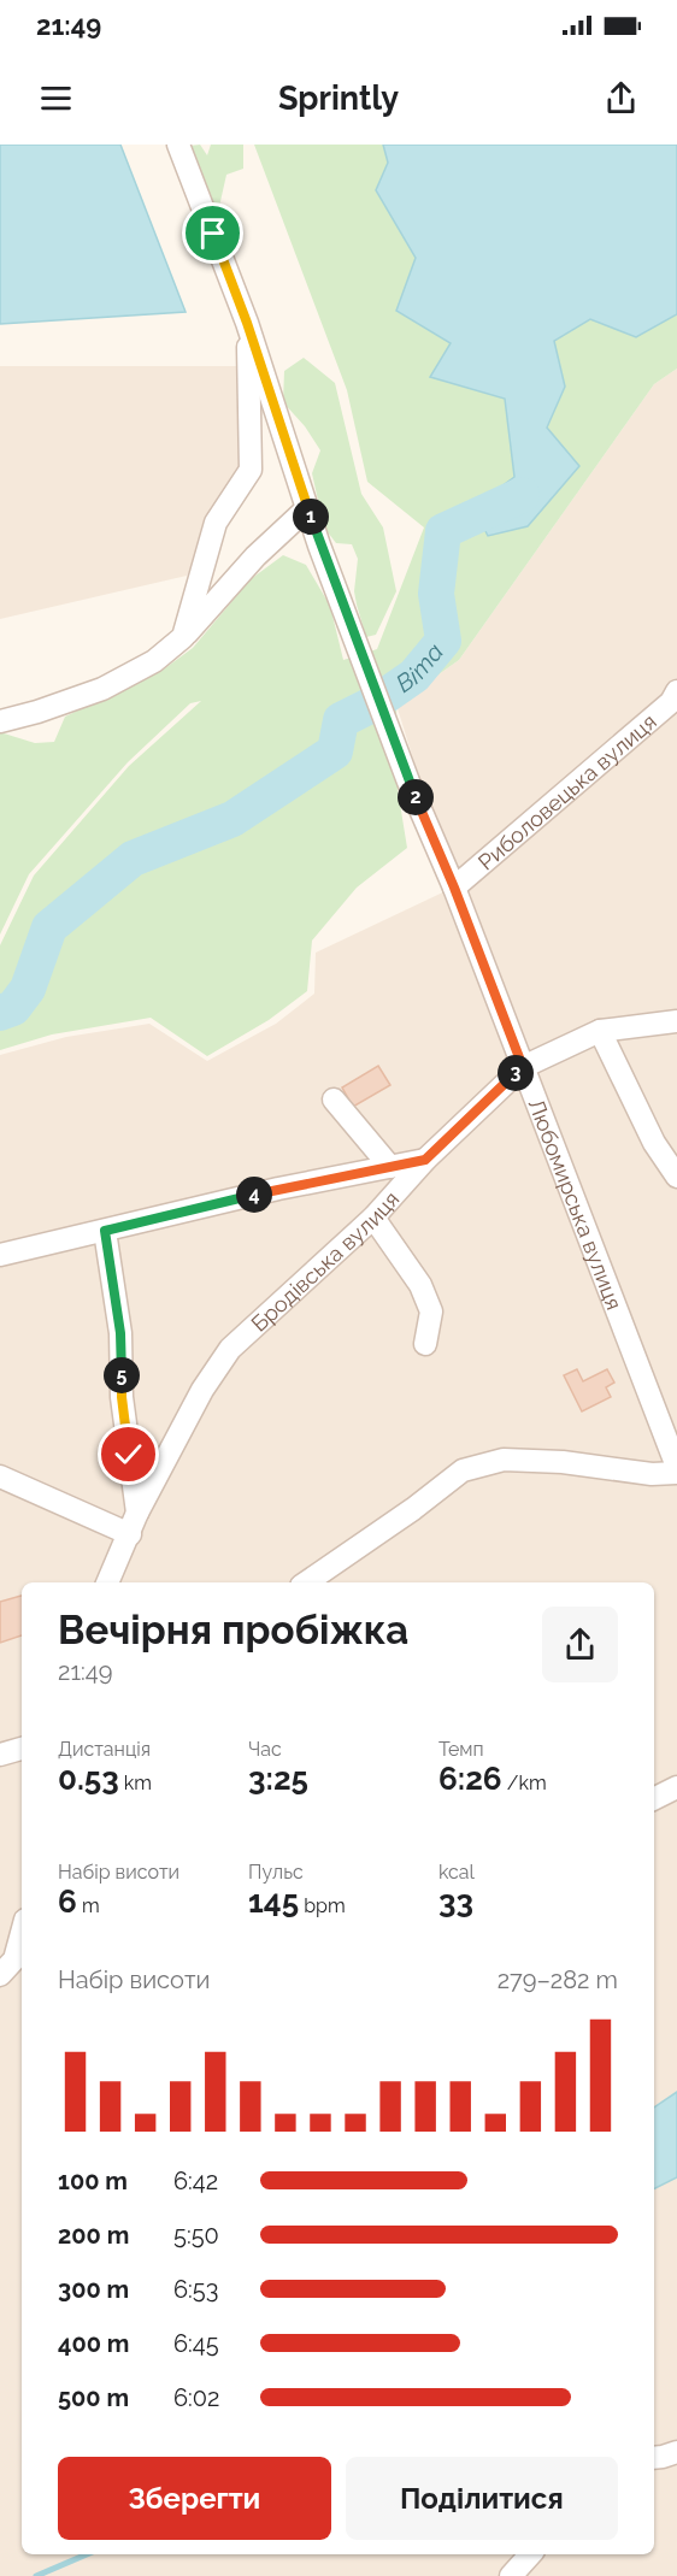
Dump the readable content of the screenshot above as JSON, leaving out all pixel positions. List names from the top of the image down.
{
  "streets": {
    "street": ["Риболовецька вулиця", "Любомирська вулиця", "Бродівська вулиця"]
  },
  "crossings": [
    ["Риболовецька вулиця", "Любомирська вулиця"],
    ["Любомирська вулиця", "Бродівська вулиця"]
  ],
  "water": ["Віта"],
  "page": {
    "status": "21:49",
    "header": "Sprintly",
    "pins": [
      "1",
      "2",
      "3",
      "4",
      "5"
    ],
    "heading": ["Вечірня пробіжка", "21:49"],
    "stats": [
      ["Дистанція", "0.53 km"],
      ["Час", "3:25"],
      ["Темп", "6:26 /km"],
      ["Набір висоти", "6 m"],
      ["Пульс", "145 bpm"],
      ["kcal", "33"]
    ],
    "chart": ["Набір висоти", "279–282 m"],
    "list": [
      {
        "name": "100 m",
        "note": "6:42"
      },
      {
        "name": "200 m",
        "note": "5:50"
      },
      {
        "name": "300 m",
        "note": "6:53"
      },
      {
        "name": "400 m",
        "note": "6:45"
      },
      {
        "name": "500 m",
        "note": "6:02"
      }
    ],
    "buttons": ["Зберегти", "Поділитися"]
  }
}
